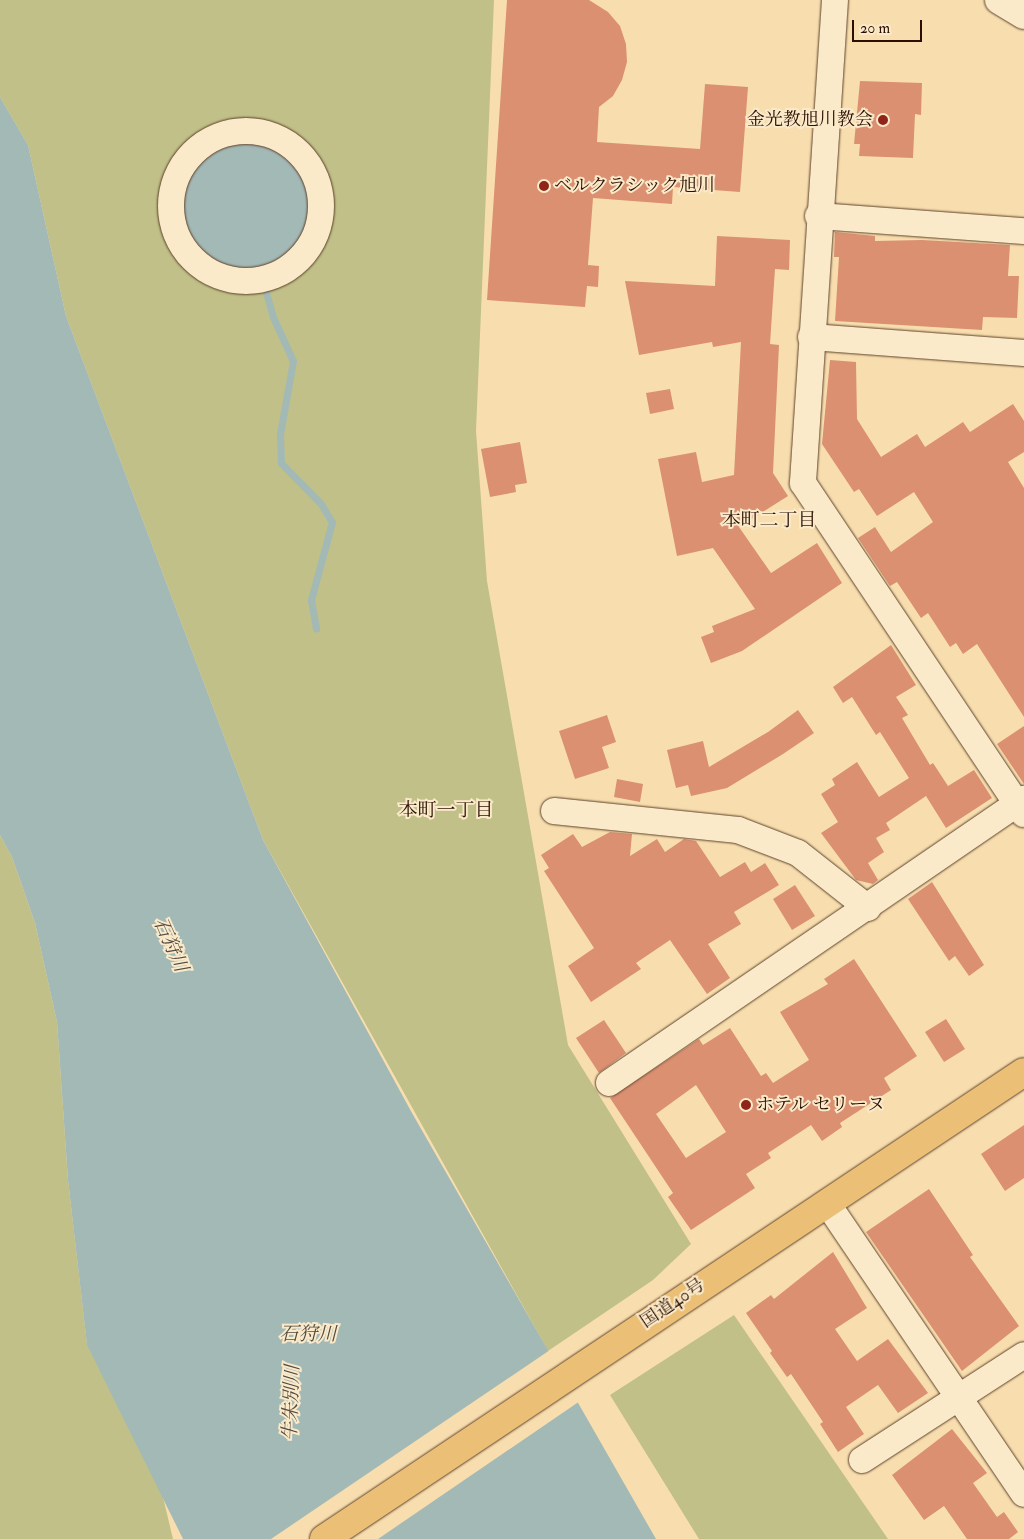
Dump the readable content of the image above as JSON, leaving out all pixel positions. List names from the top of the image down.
{
  "streets": {
    "highway": ["国道40号"]
  },
  "districts": ["本町二丁目", "本町一丁目"],
  "water": ["石狩川", "牛朱別川"],
  "places": ["金光教旭川教会", "ベルクラシック旭川", "ホテル セリーヌ"],
  "scale_bar": "20 m"
}
